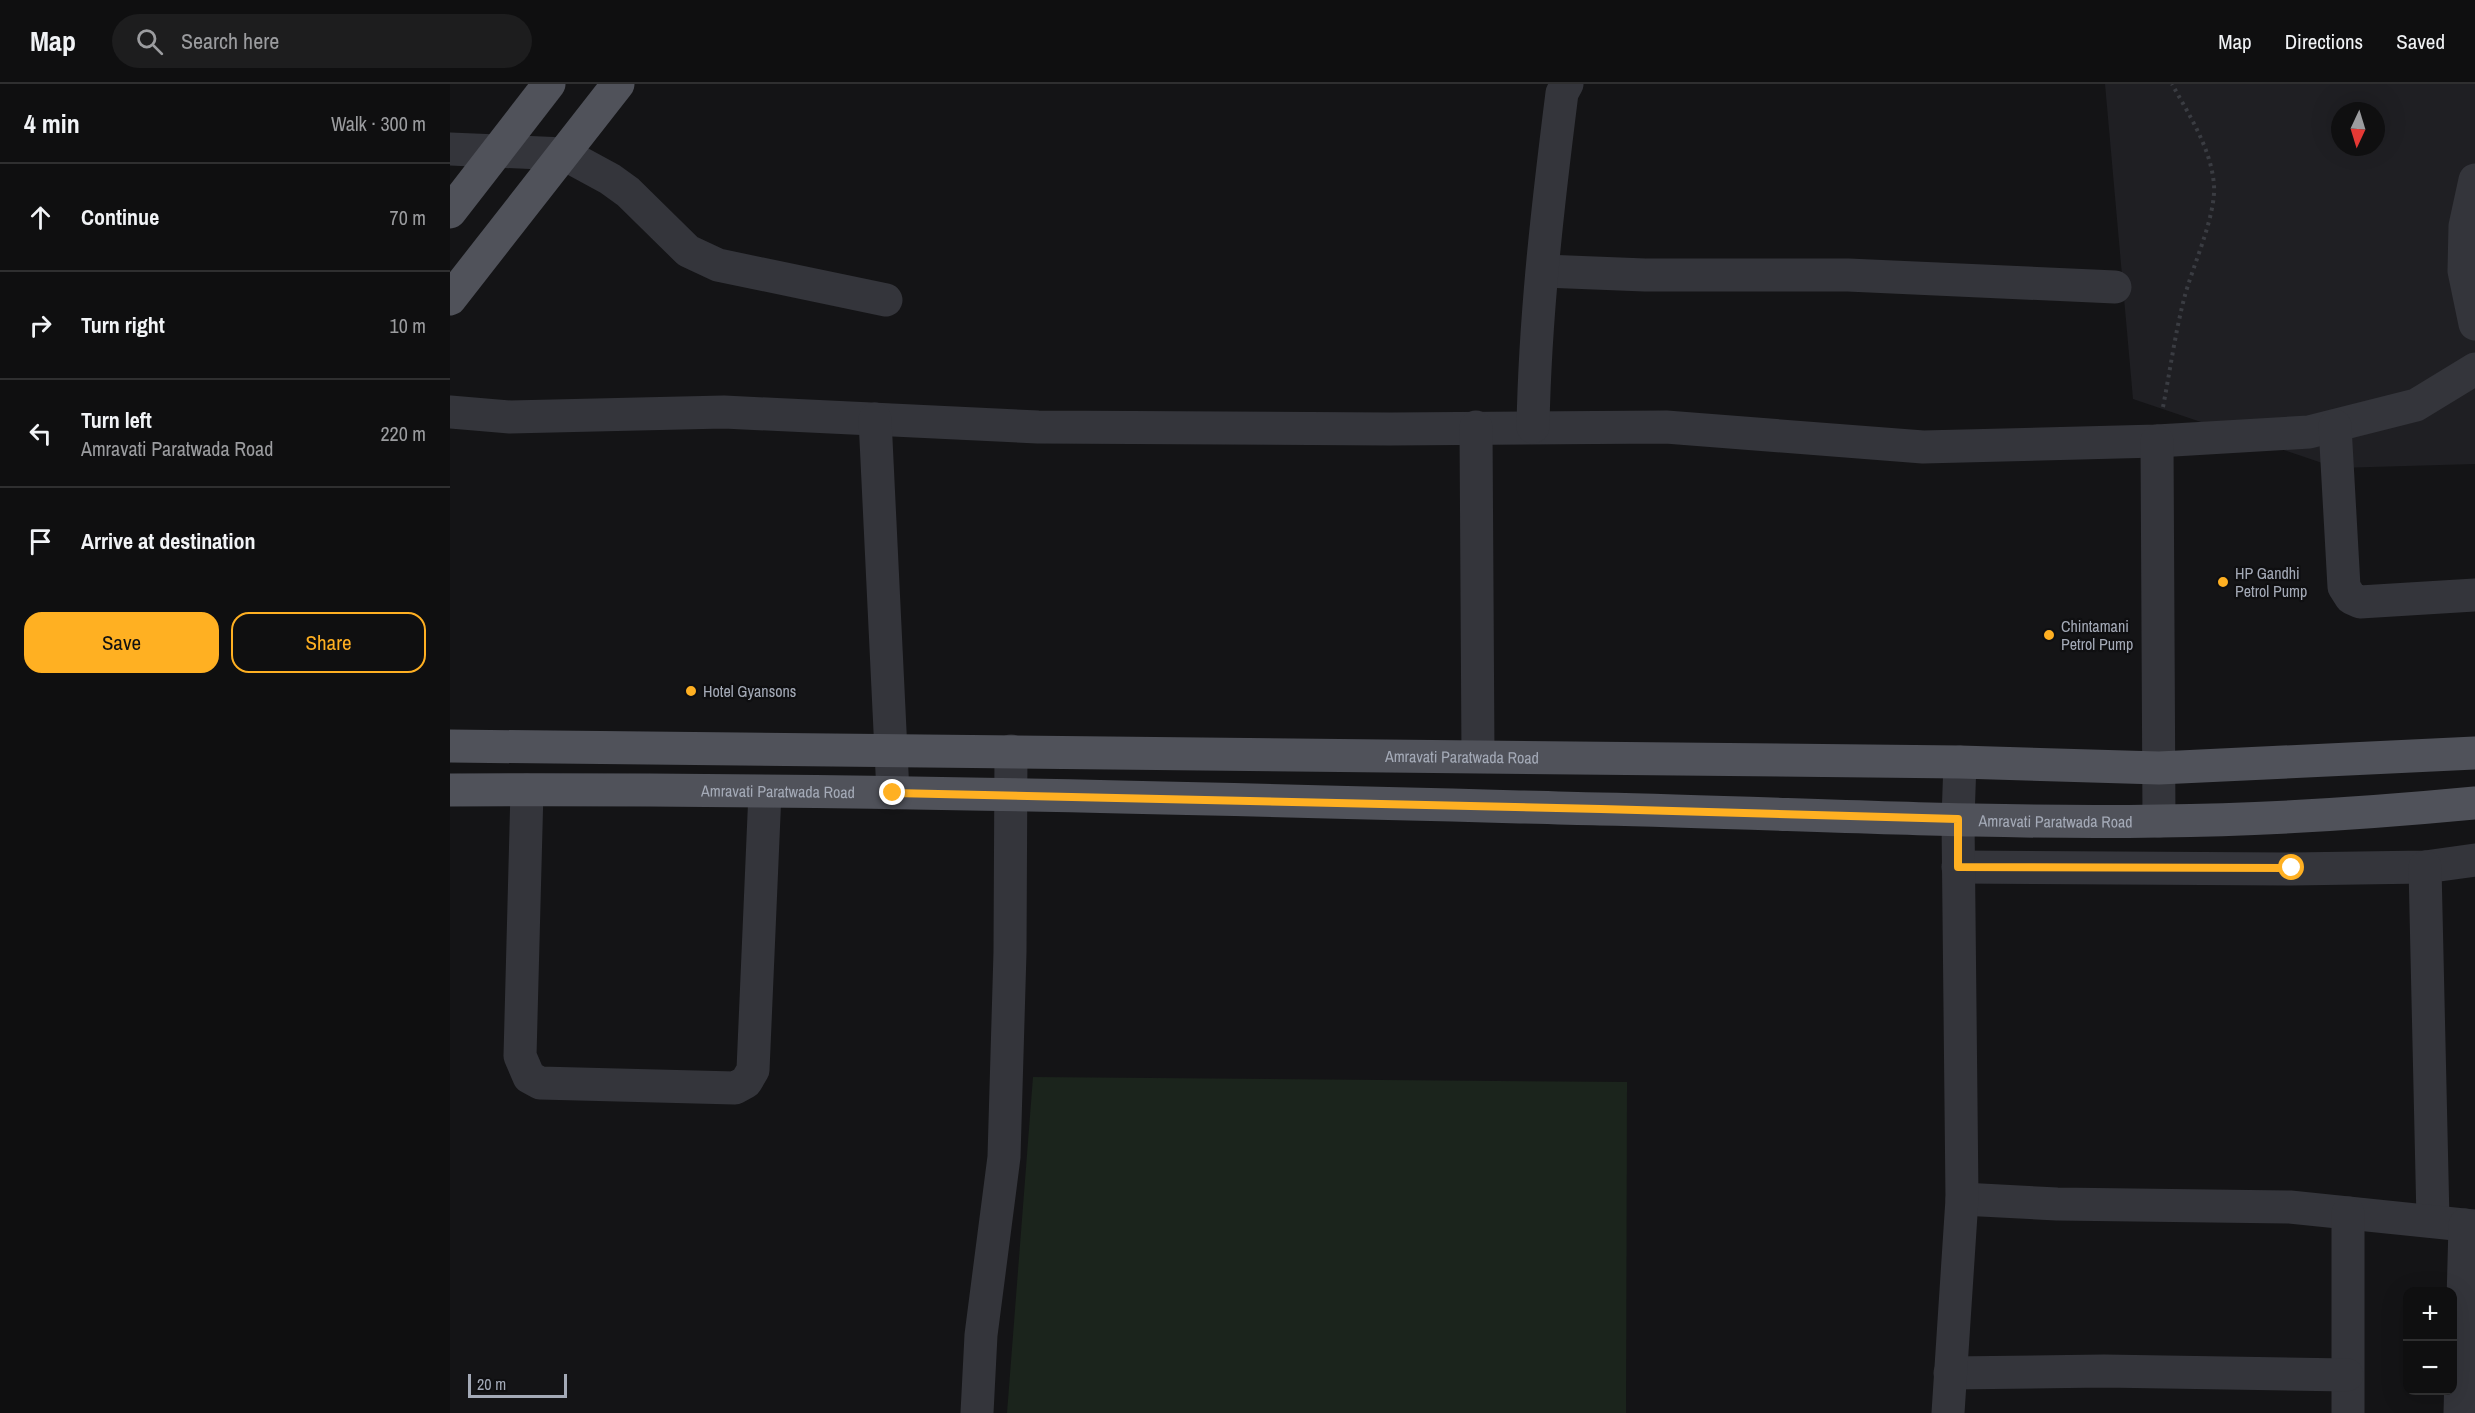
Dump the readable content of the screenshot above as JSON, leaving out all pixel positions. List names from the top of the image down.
{
  "streets": {
    "main road": ["Amravati Paratwada Road"]
  },
  "places": ["HP Gandhi Petrol Pump", "Chintamani Petrol Pump", "Hotel Gyansons"],
  "scale_bar": "20 m",
  "north": "bottom",
  "page": {
    "header": "Map",
    "search": "Search here",
    "nav": ["Map", "Directions", "Saved"],
    "heading": ["4 min", "Walk · 300 m"],
    "list": [
      ["Continue", "70 m"],
      ["Turn right", "10 m"],
      ["Turn left", "Amravati Paratwada Road", "220 m"],
      "Arrive at destination"
    ],
    "buttons": ["Save", "Share"],
    "map_buttons": ["+", "−"],
    "scale": "20 m"
  }
}
